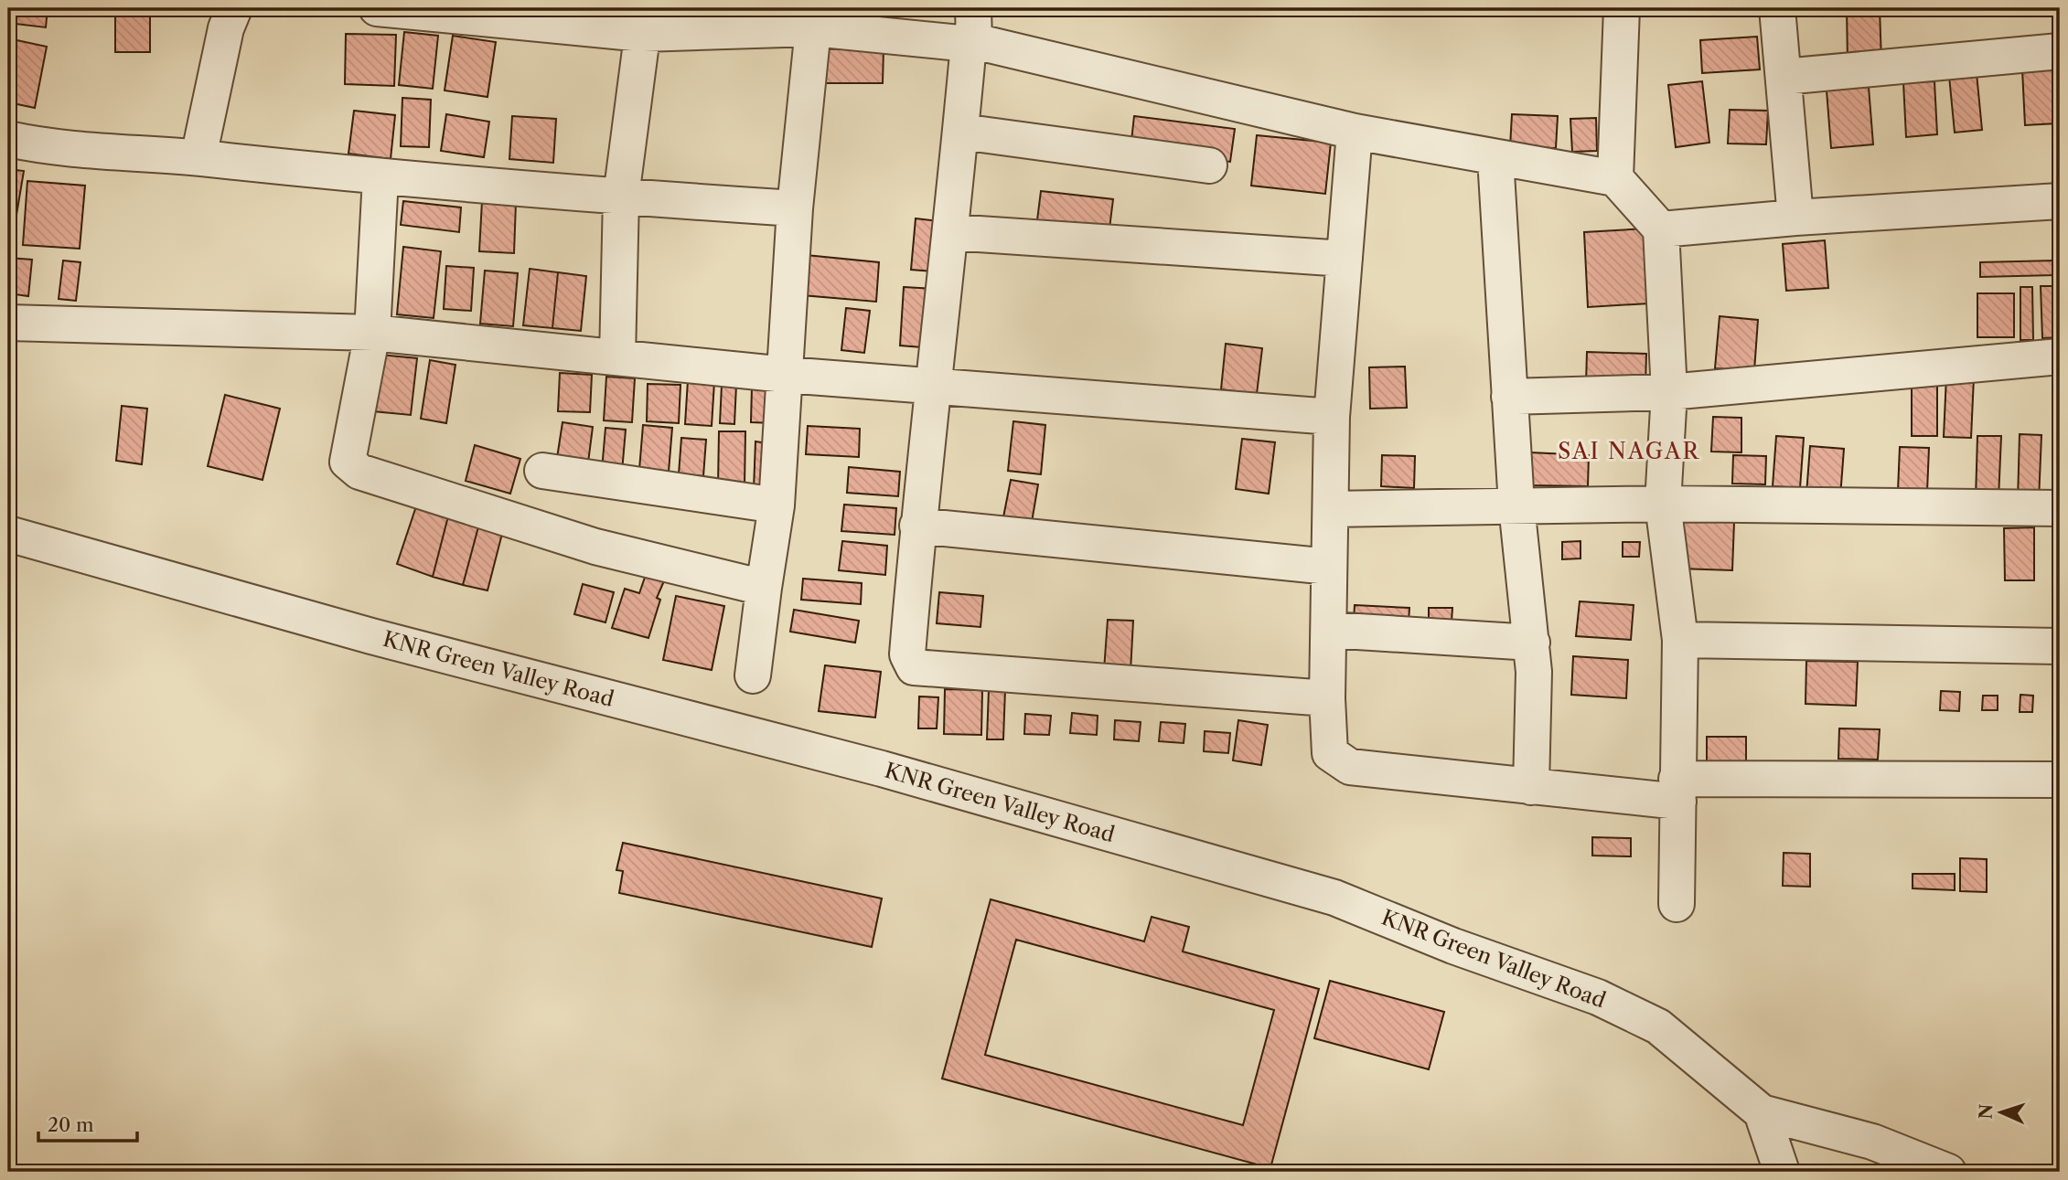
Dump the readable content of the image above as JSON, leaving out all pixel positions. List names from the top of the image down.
{
  "streets": {
    "street": ["KNR Green Valley Road"]
  },
  "districts": ["SAI NAGAR"],
  "scale_bar": "20 m",
  "north": "left"
}
